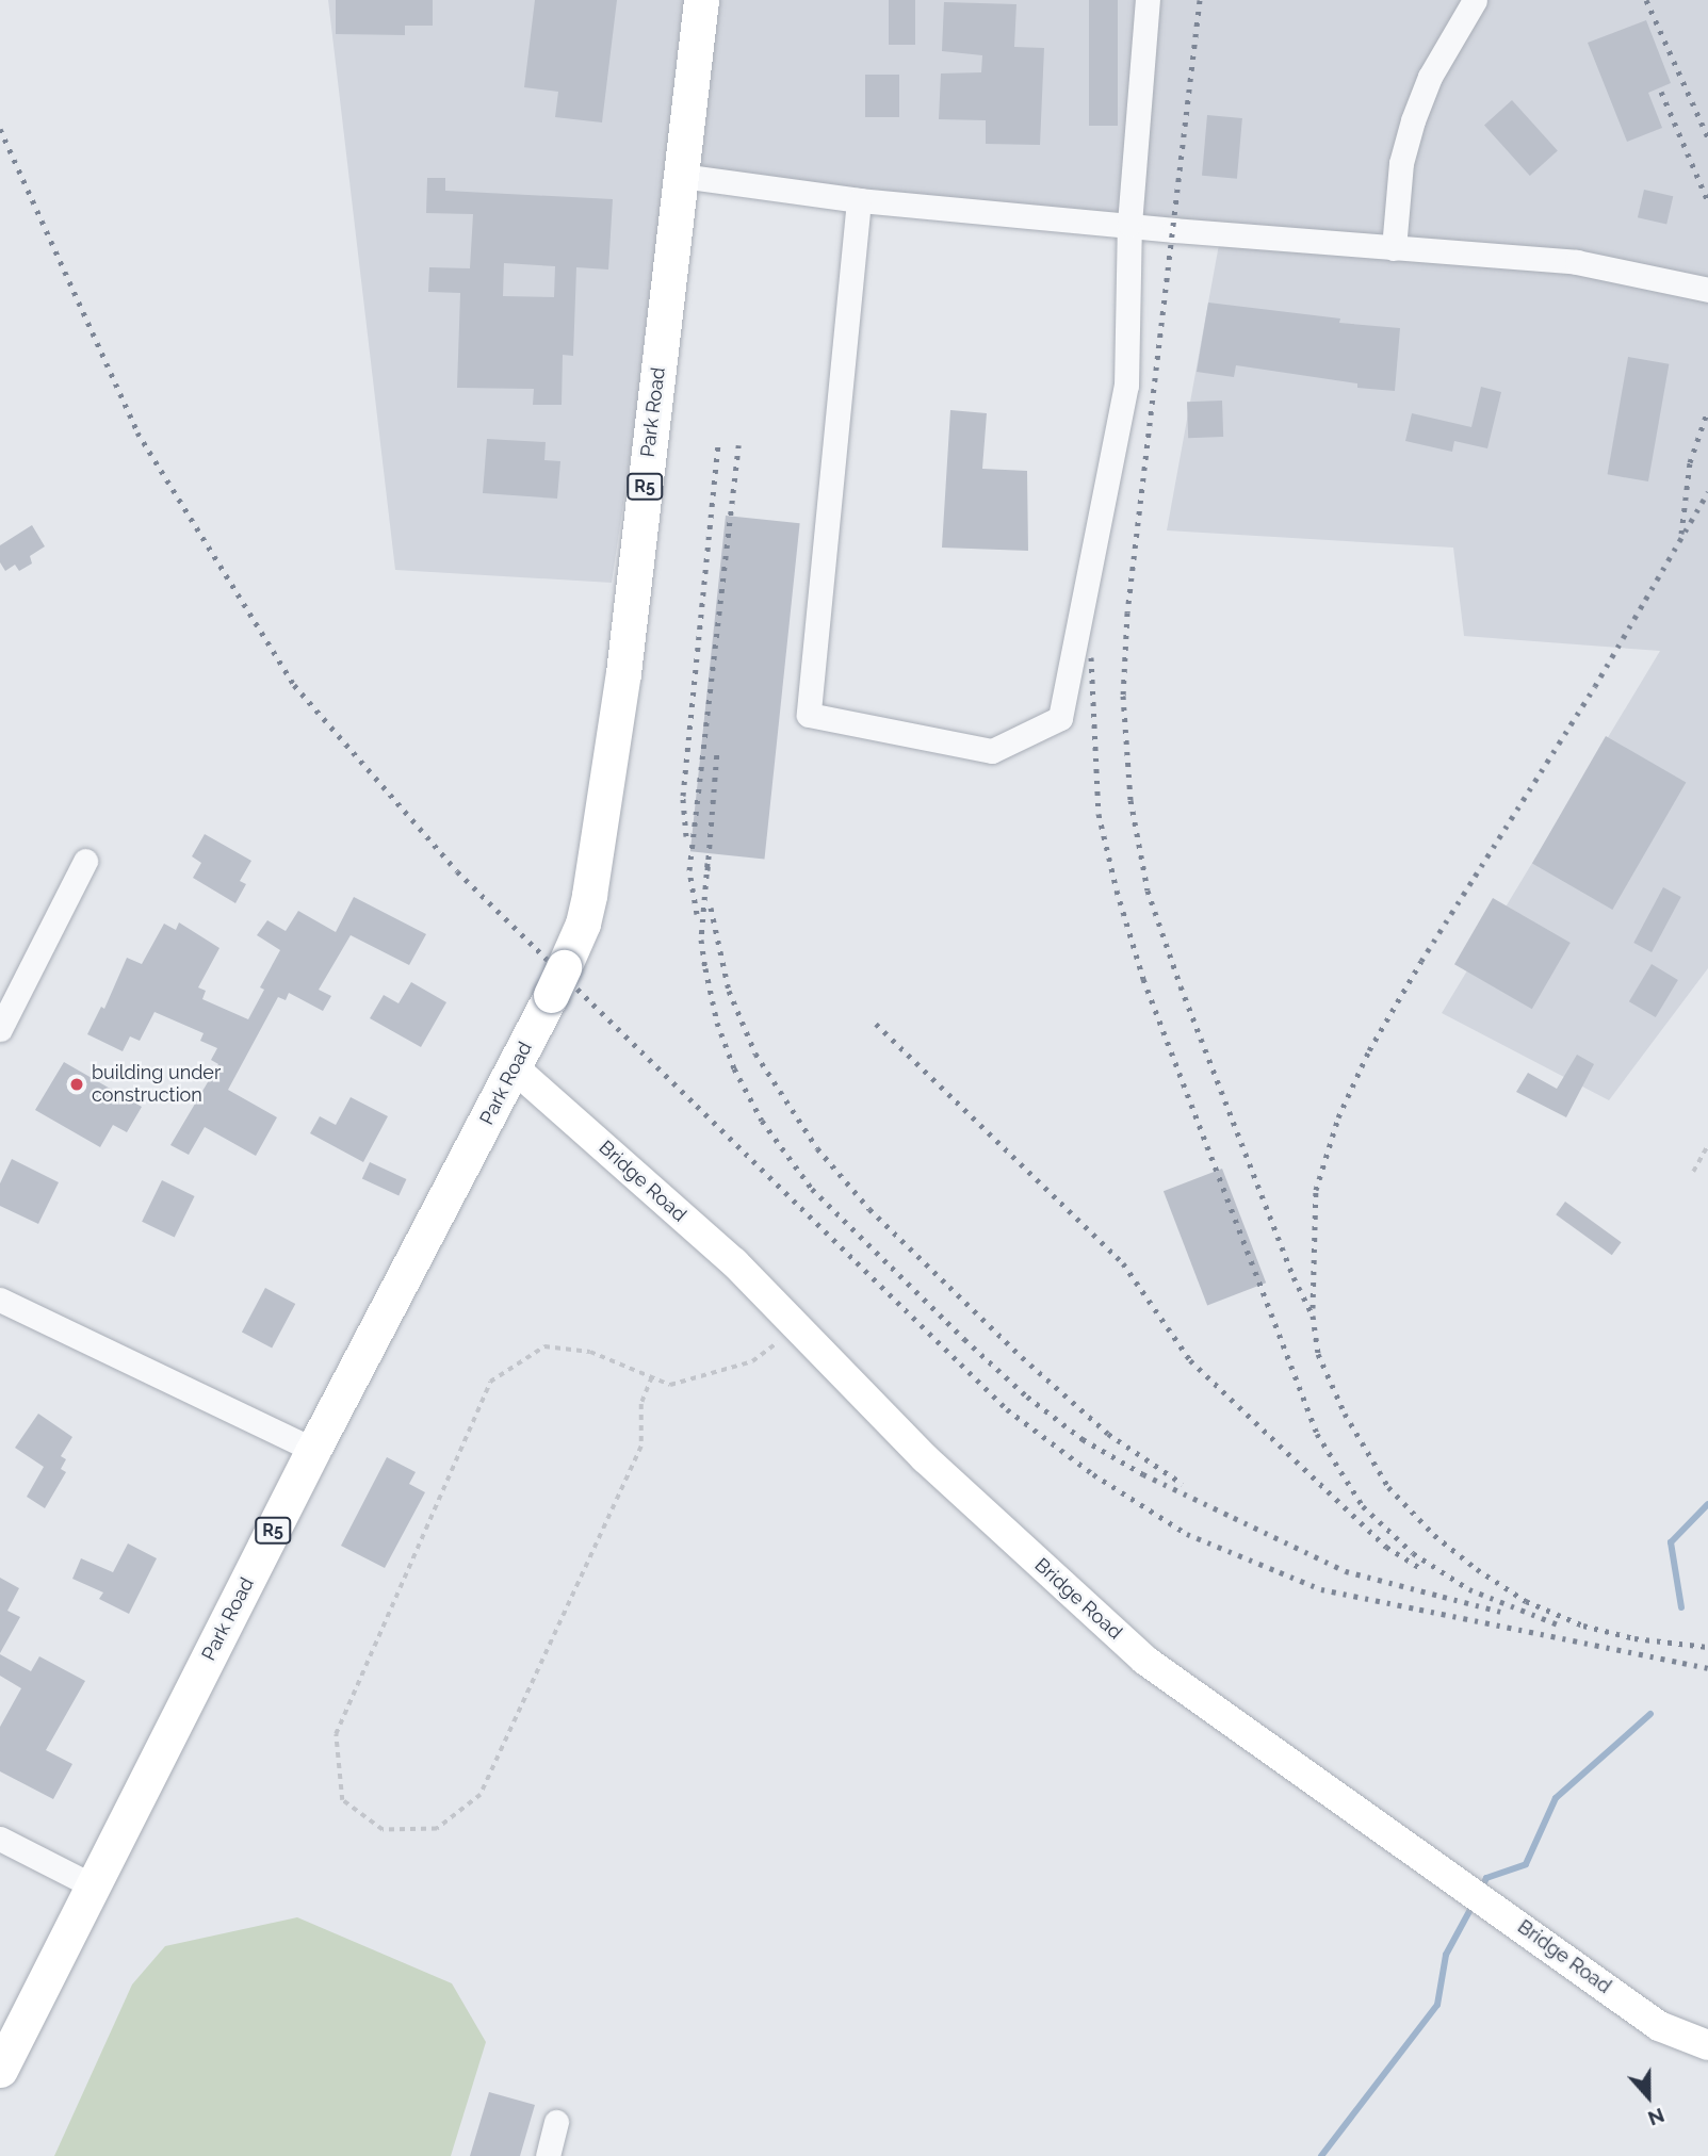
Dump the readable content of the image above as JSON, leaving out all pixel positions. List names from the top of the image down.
{
  "streets": {
    "highway": ["Park Road", "R5"],
    "main road": ["Bridge Road"]
  },
  "crossings": [
    ["Park Road", "Bridge Road"]
  ],
  "places": ["building under construction"],
  "north": "bottom"
}
